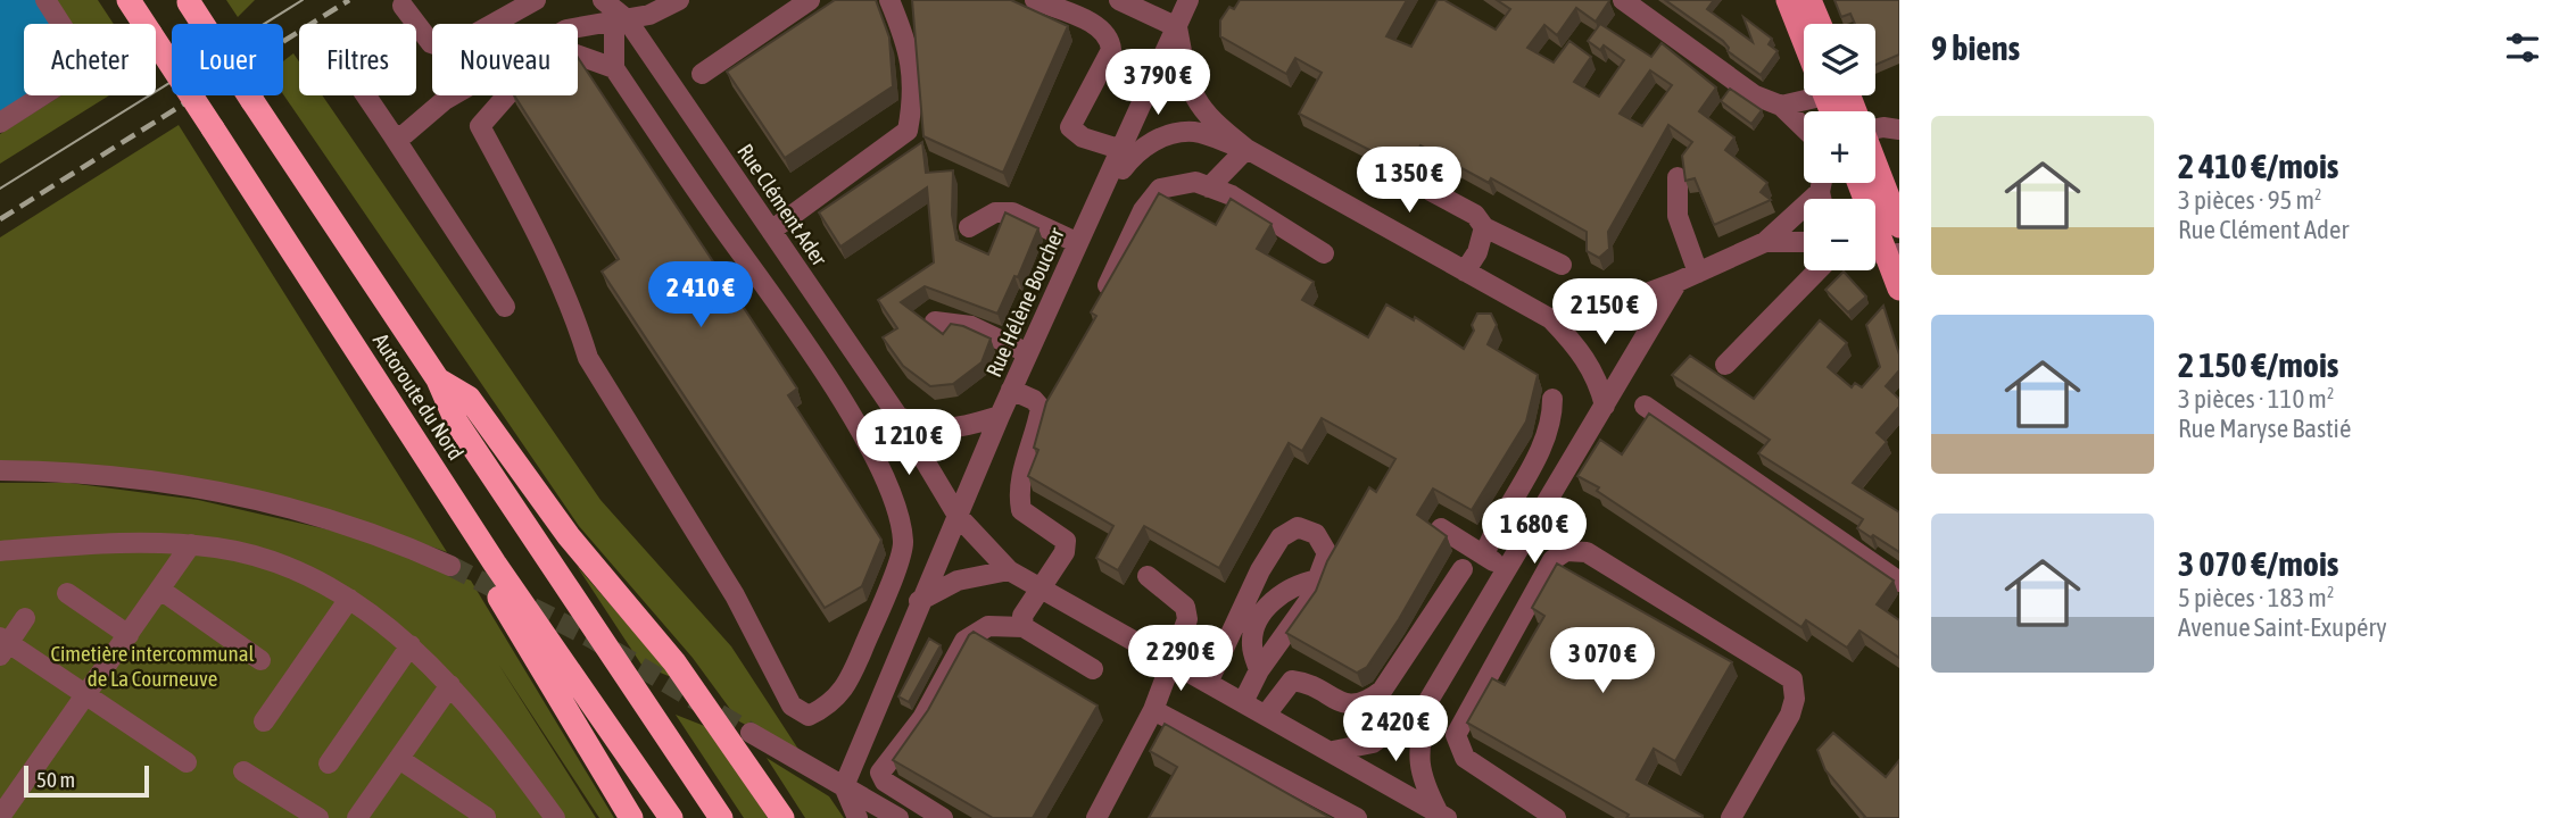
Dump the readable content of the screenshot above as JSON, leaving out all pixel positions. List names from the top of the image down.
{
  "streets": {
    "highway": ["Autoroute du Nord"],
    "street": ["Rue Clément Ader", "Rue Hélène Boucher"]
  },
  "crossings": [
    ["Rue Clément Ader", "Rue Hélène Boucher"]
  ],
  "parks": ["Cimetière intercommunal de La Courneuve"],
  "scale_bar": "50 m",
  "page": {
    "heading": "9 biens",
    "map_buttons": ["+", "−"],
    "chip": [
      "Acheter",
      "Louer",
      "Filtres",
      "Nouveau"
    ],
    "price": [
      "3 790 €",
      "1 350 €",
      "2 410 €",
      "2 150 €",
      "1 210 €",
      "1 680 €",
      "2 290 €",
      "3 070 €",
      "2 420 €"
    ],
    "list": [
      {
        "name": "2 410 €/mois",
        "note": "3 pièces · 95 m² · Rue Clément Ader"
      },
      {
        "name": "2 150 €/mois",
        "note": "3 pièces · 110 m² · Rue Maryse Bastié"
      },
      {
        "name": "3 070 €/mois",
        "note": "5 pièces · 183 m² · Avenue Saint-Exupéry"
      }
    ],
    "scale": "50 m"
  }
}
